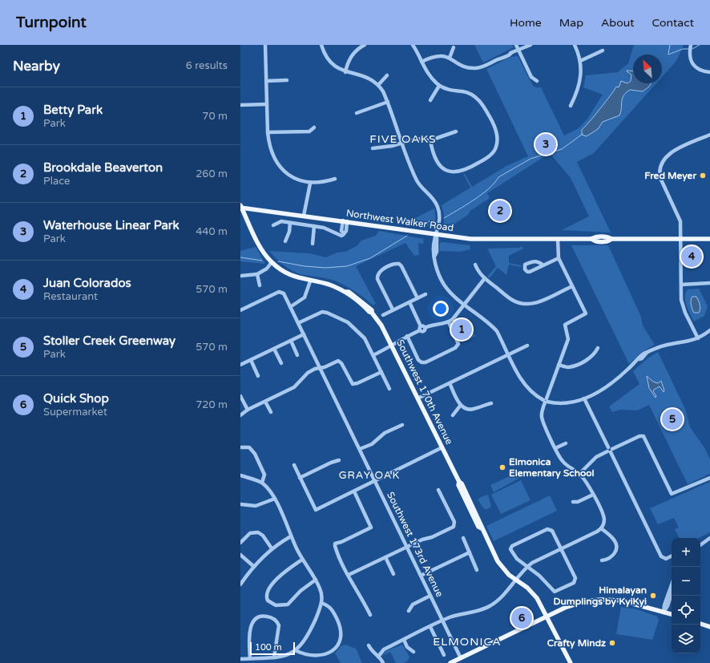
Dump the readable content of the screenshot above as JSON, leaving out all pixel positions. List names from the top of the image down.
{
  "streets": {
    "main road": ["Northwest Walker Road", "Southwest 170th Avenue"],
    "street": ["Southwest 173rd Avenue"]
  },
  "crossings": [
    ["Northwest Walker Road", "Southwest 170th Avenue"]
  ],
  "districts": ["FIVE OAKS", "GRAY OAK", "ELMONICA"],
  "places": [
    "Fred Meyer",
    "Elmonica Elementary School",
    "Himalayan Dumplings by KyiKyi",
    "Crafty Mindz"
  ],
  "scale_bar": "100 m",
  "north": "top left",
  "page": {
    "header": "Turnpoint",
    "nav": [
      "Home",
      "Map",
      "About",
      "Contact"
    ],
    "heading": ["Nearby", "6 results"],
    "list": [
      {
        "mark": "1",
        "name": "Betty Park",
        "note": "Park",
        "value": "70 m"
      },
      {
        "mark": "2",
        "name": "Brookdale Beaverton",
        "note": "Place",
        "value": "260 m"
      },
      {
        "mark": "3",
        "name": "Waterhouse Linear Park",
        "note": "Park",
        "value": "440 m"
      },
      {
        "mark": "4",
        "name": "Juan Colorados",
        "note": "Restaurant",
        "value": "570 m"
      },
      {
        "mark": "5",
        "name": "Stoller Creek Greenway",
        "note": "Park",
        "value": "570 m"
      },
      {
        "mark": "6",
        "name": "Quick Shop",
        "note": "Supermarket",
        "value": "720 m"
      }
    ],
    "pins": [
      "3",
      "2",
      "4",
      "1",
      "5",
      "6"
    ],
    "map_buttons": ["+", "−"],
    "scale": "100 m"
  }
}
